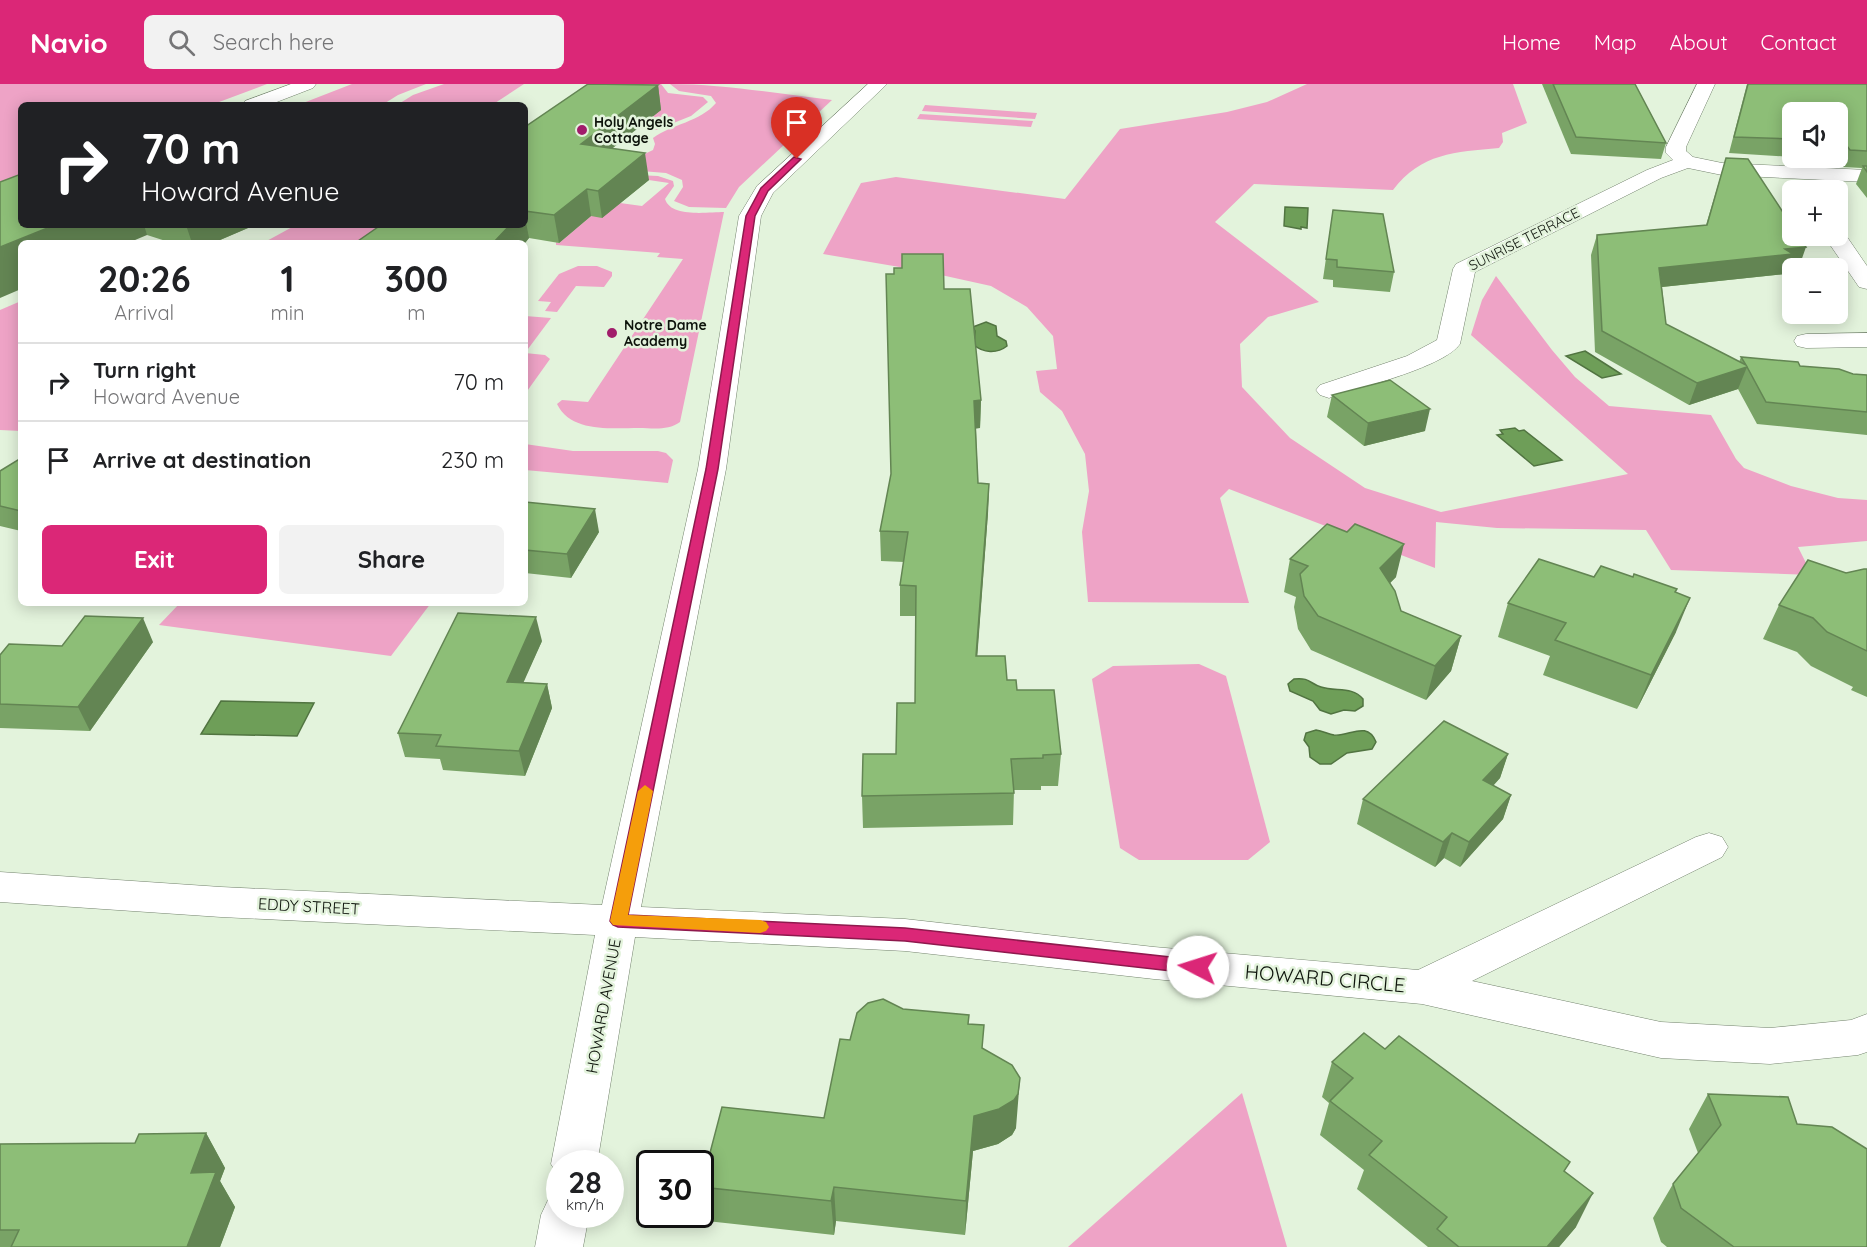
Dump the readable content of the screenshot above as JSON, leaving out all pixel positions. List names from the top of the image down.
{
  "streets": {
    "street": [
      "SUNRISE TERRACE",
      "EDDY STREET",
      "HOWARD CIRCLE",
      "HOWARD AVENUE"
    ]
  },
  "crossings": [
    ["EDDY STREET", "HOWARD CIRCLE"],
    ["EDDY STREET", "HOWARD AVENUE"],
    ["HOWARD CIRCLE", "HOWARD AVENUE"]
  ],
  "places": ["Holy Angels Cottage", "Notre Dame Academy"],
  "page": {
    "header": "Navio",
    "search": "Search here",
    "nav": [
      "Home",
      "Map",
      "About",
      "Contact"
    ],
    "map_buttons": ["+", "−"],
    "turn": ["70 m", "Howard Avenue"],
    "eta": [
      "20:26",
      "Arrival",
      "1",
      "min",
      "300",
      "m"
    ],
    "list": [
      {
        "name": "Turn right",
        "note": "Howard Avenue",
        "value": "70 m"
      },
      {
        "name": "Arrive at destination",
        "value": "230 m"
      }
    ],
    "buttons": ["Exit", "Share"],
    "speed": "28 km/h",
    "limit": "30"
  }
}
